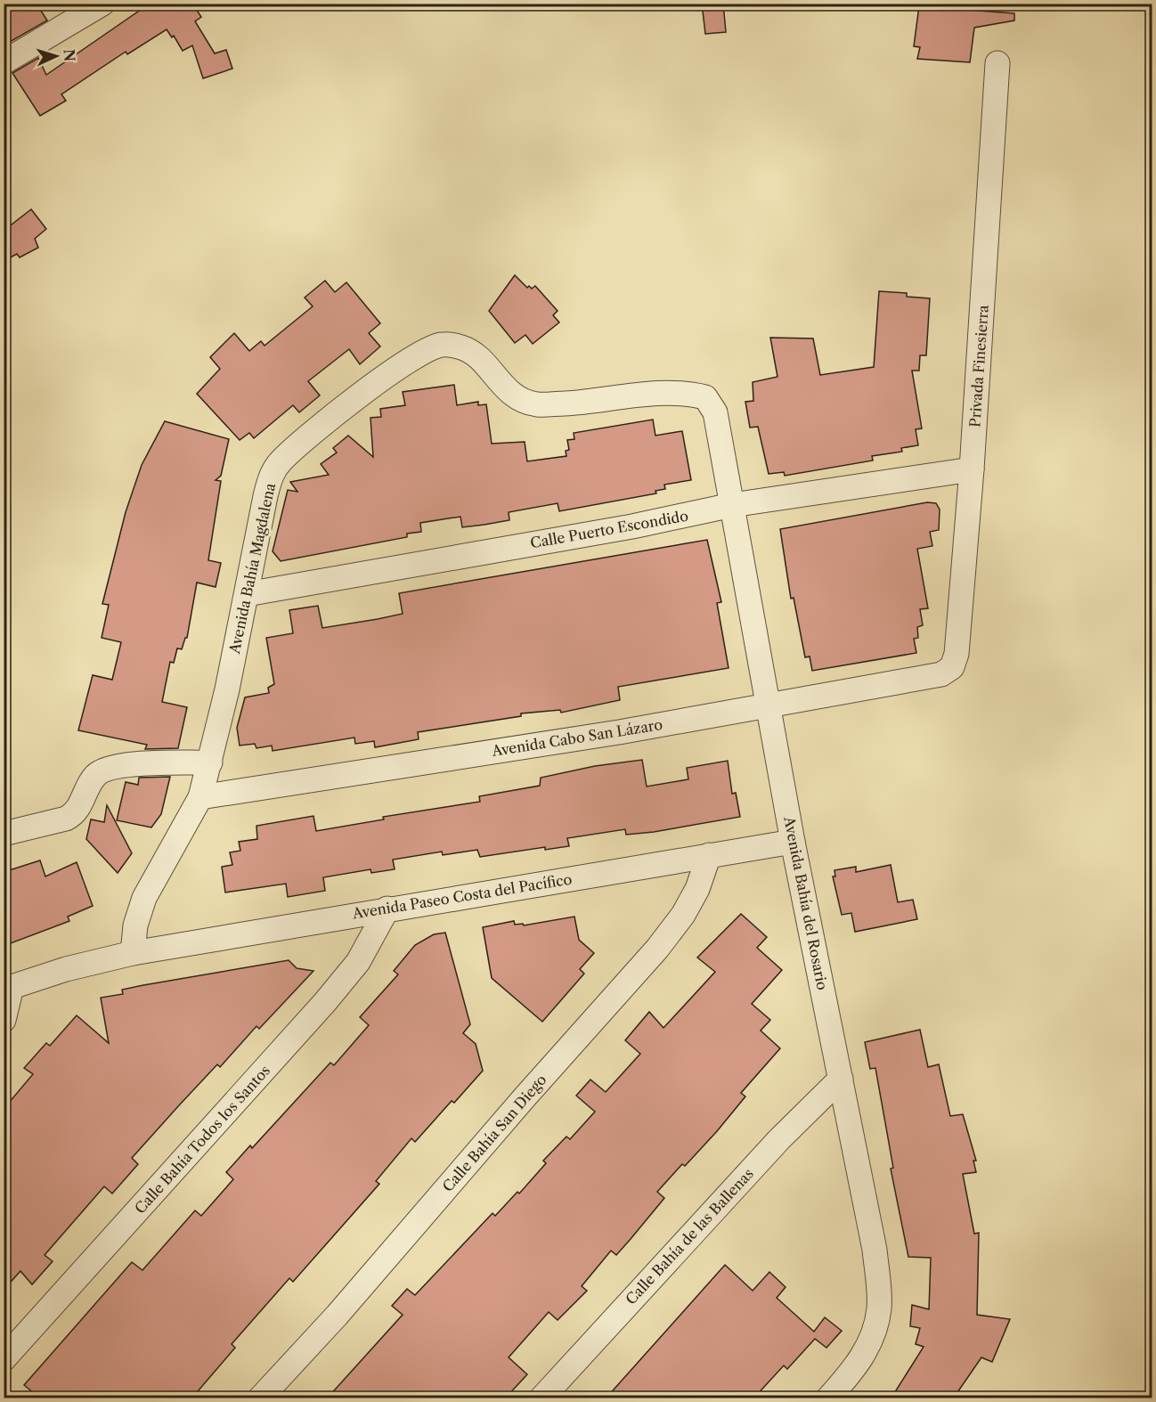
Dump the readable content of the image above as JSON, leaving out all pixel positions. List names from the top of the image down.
{
  "streets": {
    "street": [
      "Privada Finesierra",
      "Calle Puerto Escondido",
      "Avenida Bahía Magdalena",
      "Avenida Cabo San Lázaro",
      "Avenida Paseo Costa del Pacífico",
      "Avenida Bahía del Rosario",
      "Calle Bahía San Diego",
      "Calle Bahía Todos los Santos",
      "Calle Bahía de las Ballenas"
    ]
  },
  "crossings": [
    ["Privada Finesierra", "Calle Puerto Escondido"],
    ["Privada Finesierra", "Avenida Cabo San Lázaro"],
    ["Calle Puerto Escondido", "Avenida Bahía Magdalena"],
    ["Calle Puerto Escondido", "Avenida Bahía del Rosario"],
    ["Avenida Bahía Magdalena", "Avenida Cabo San Lázaro"],
    ["Avenida Bahía Magdalena", "Avenida Paseo Costa del Pacífico"],
    ["Avenida Bahía Magdalena", "Avenida Bahía del Rosario"],
    ["Avenida Cabo San Lázaro", "Avenida Bahía del Rosario"],
    ["Avenida Paseo Costa del Pacífico", "Avenida Bahía del Rosario"],
    ["Avenida Paseo Costa del Pacífico", "Calle Bahía San Diego"],
    ["Avenida Paseo Costa del Pacífico", "Calle Bahía Todos los Santos"],
    ["Avenida Bahía del Rosario", "Calle Bahía de las Ballenas"]
  ],
  "north": "right"
}
